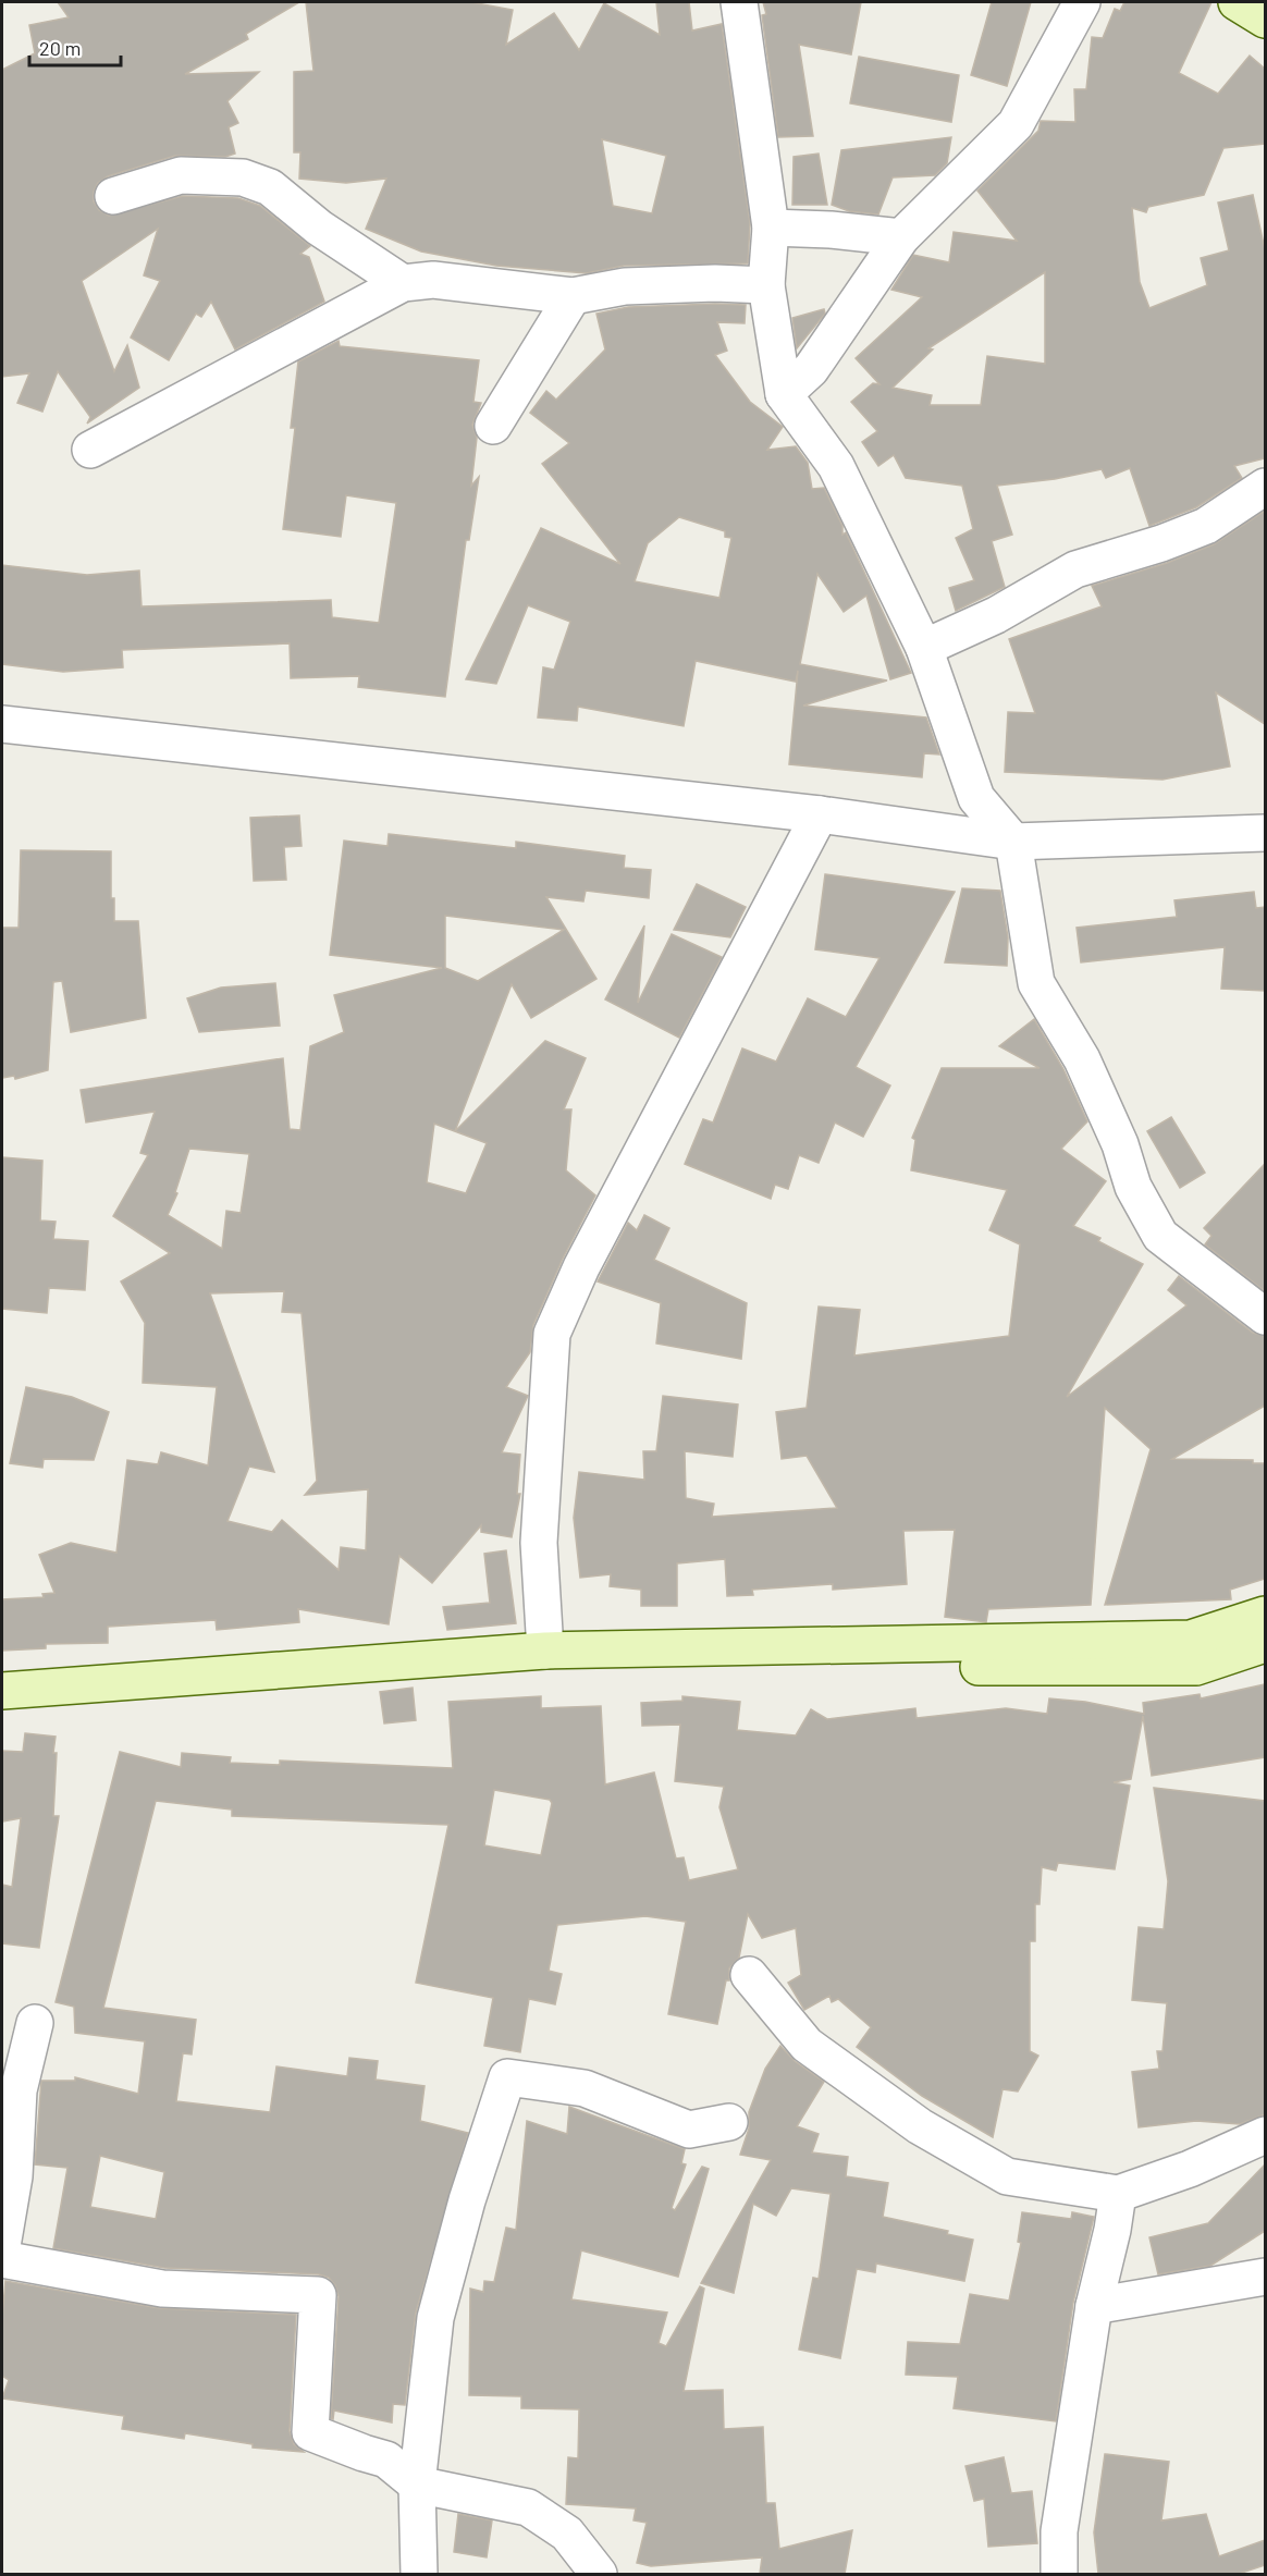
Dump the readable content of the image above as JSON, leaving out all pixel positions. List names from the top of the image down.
{
  "scale_bar": "20 m"
}
